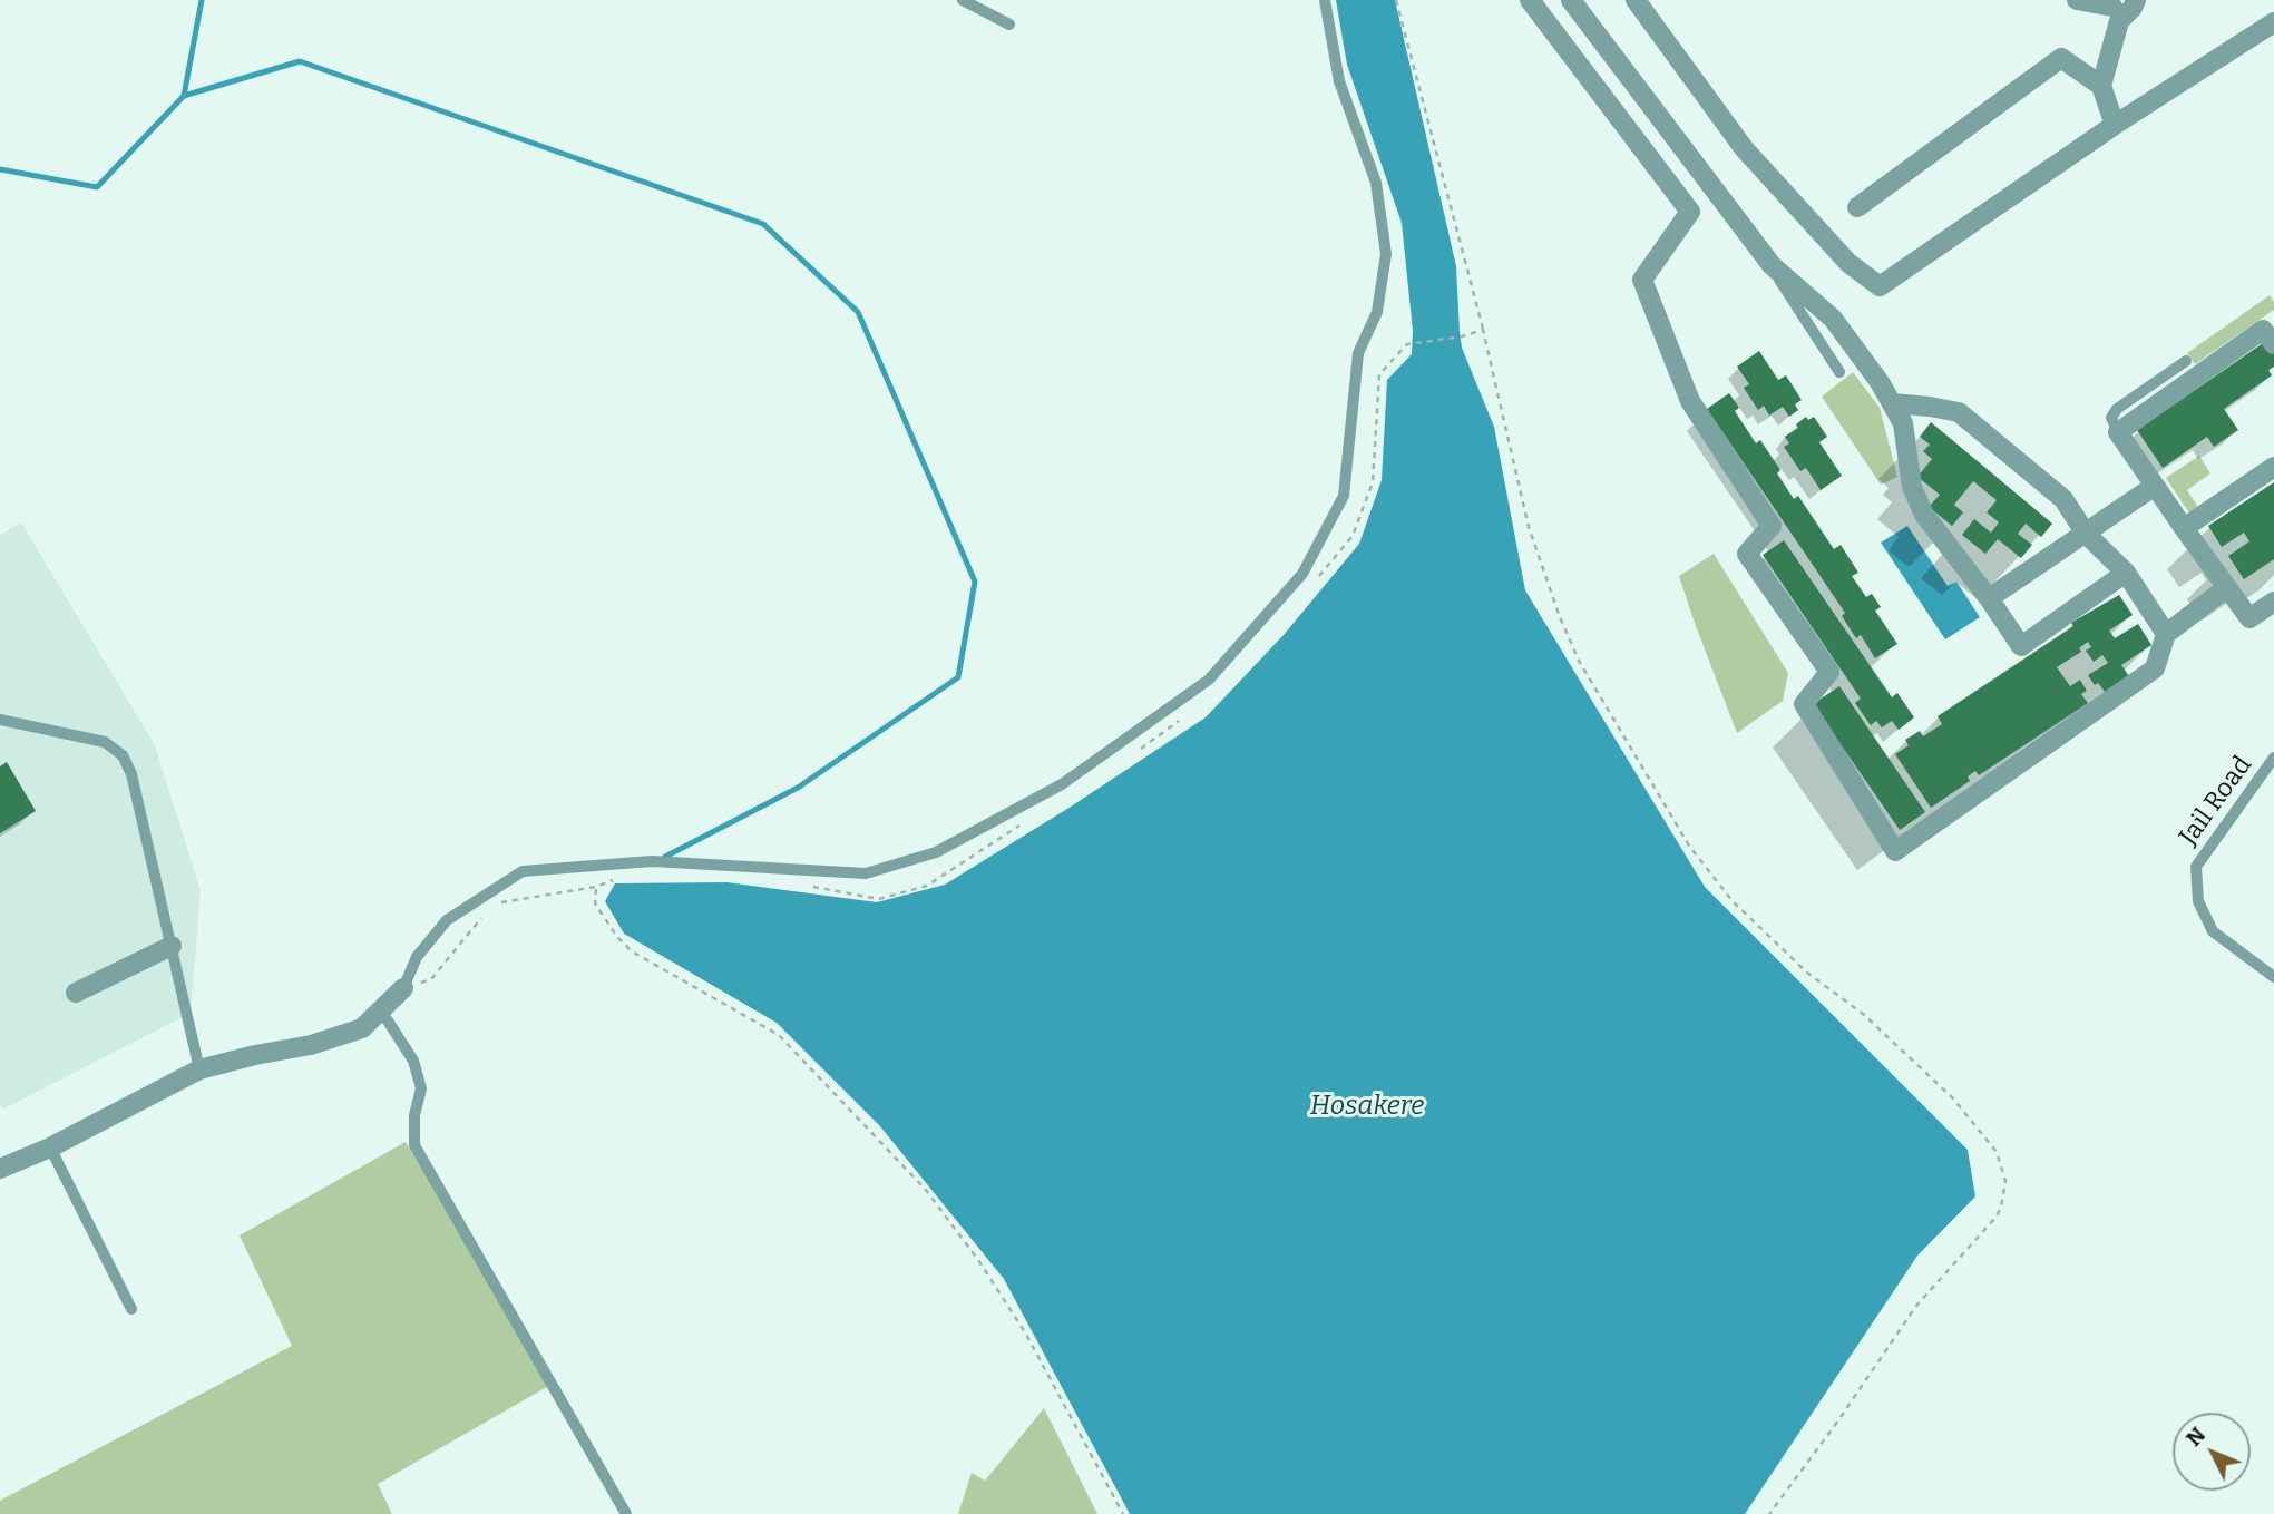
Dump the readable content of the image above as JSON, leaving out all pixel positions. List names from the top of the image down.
{
  "streets": {
    "lane": ["Jail Road"]
  },
  "water": ["Hosakere"],
  "north": "top left"
}
